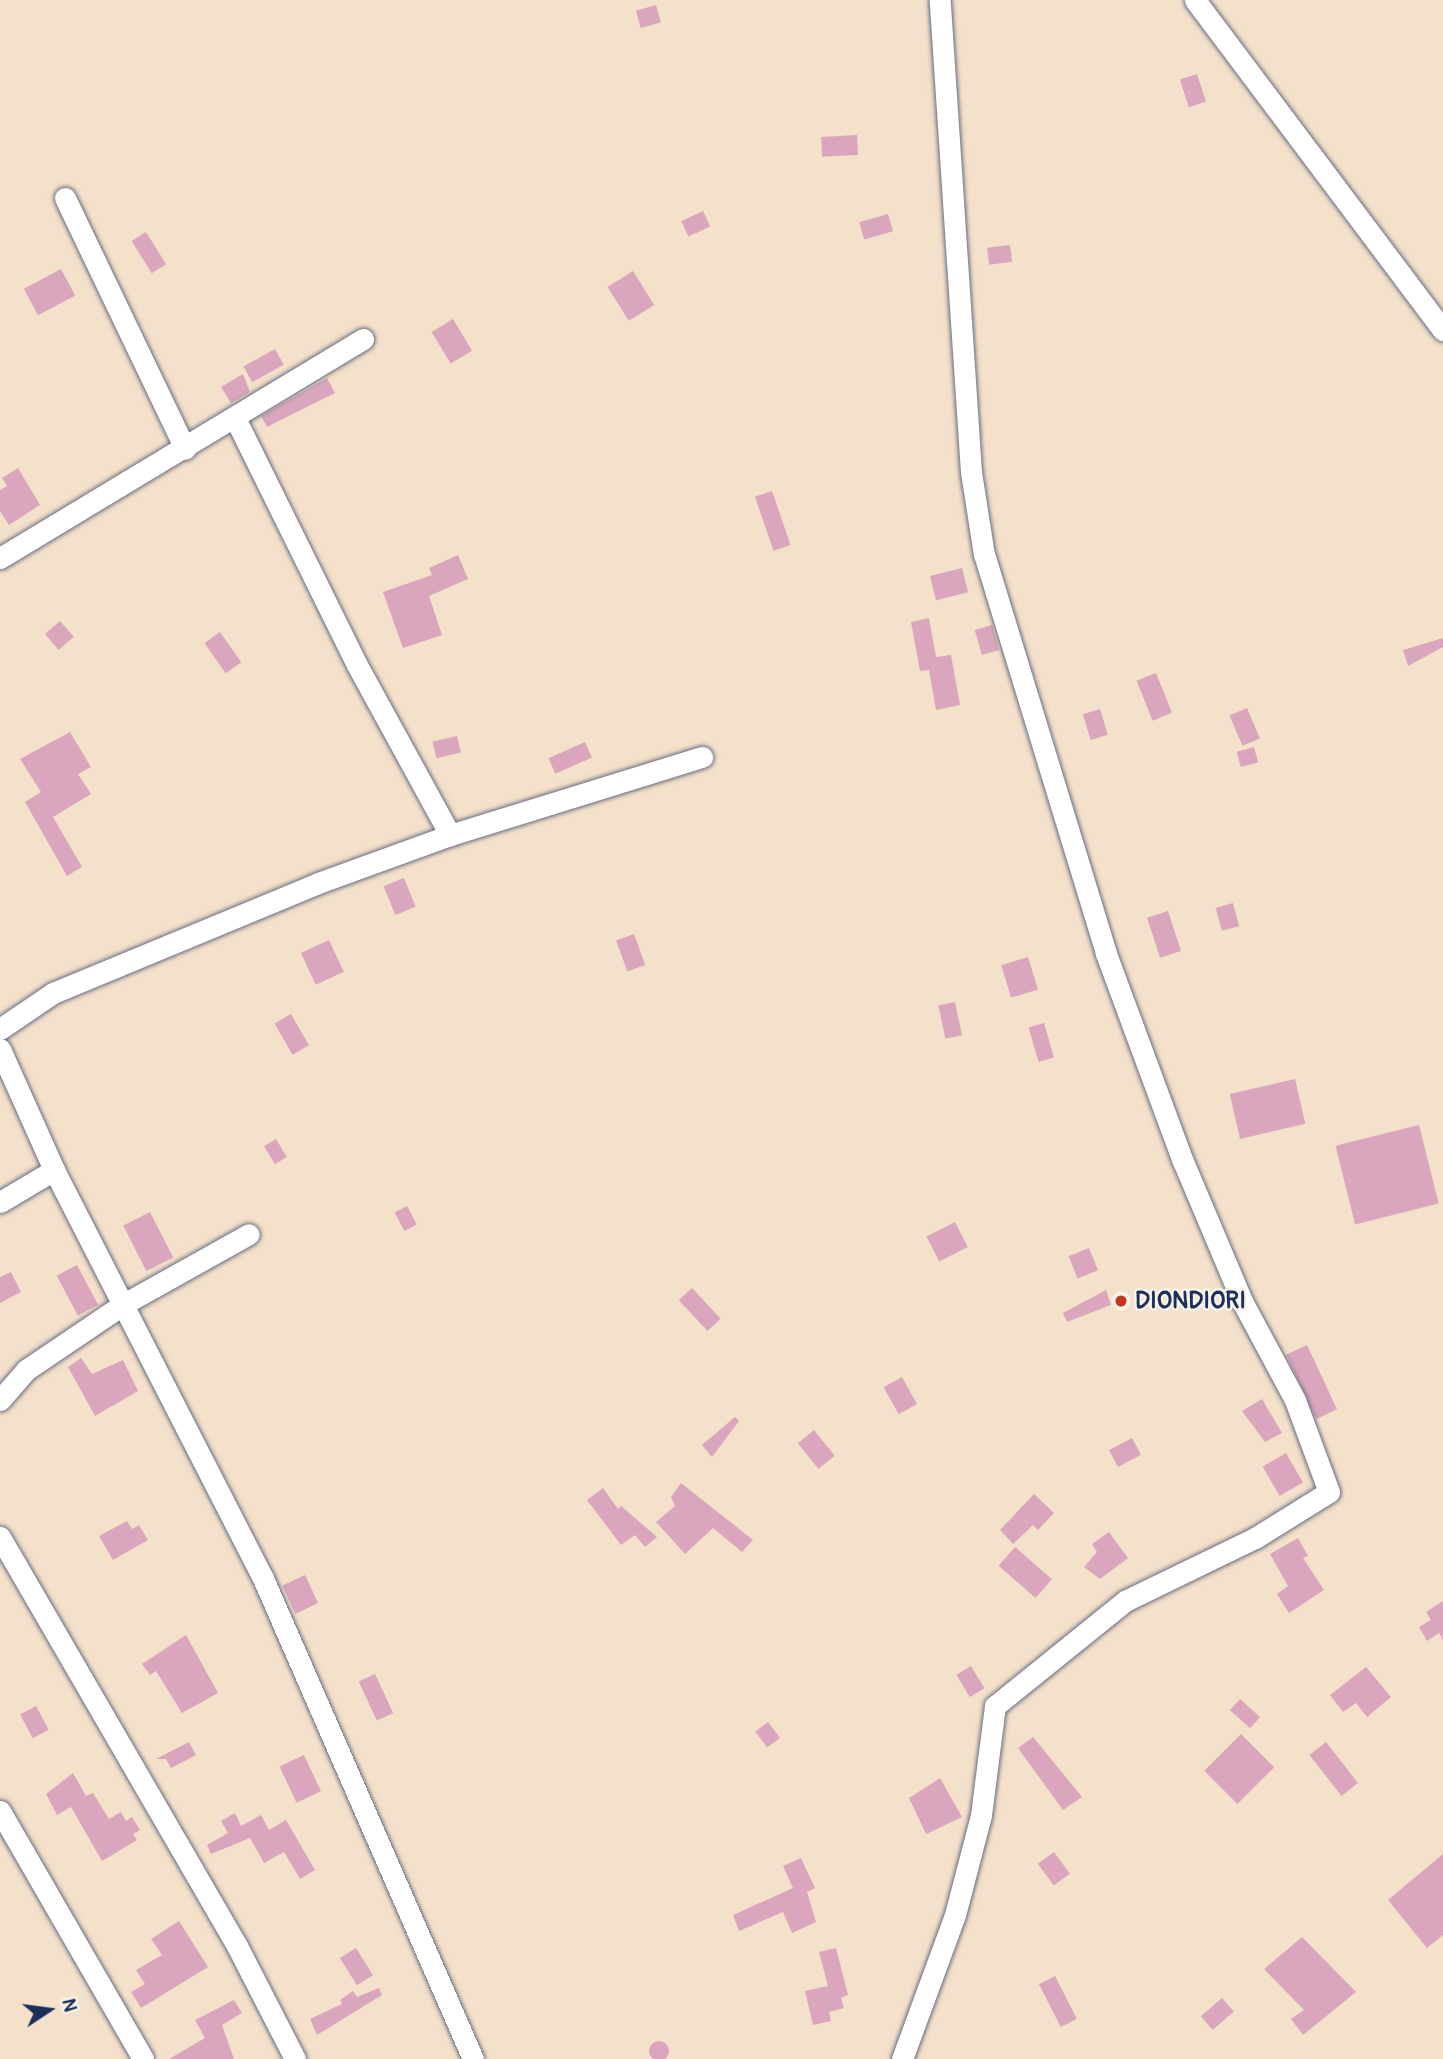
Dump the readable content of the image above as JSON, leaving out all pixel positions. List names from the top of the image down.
{
  "places": ["DIONDIORI"],
  "north": "right"
}
